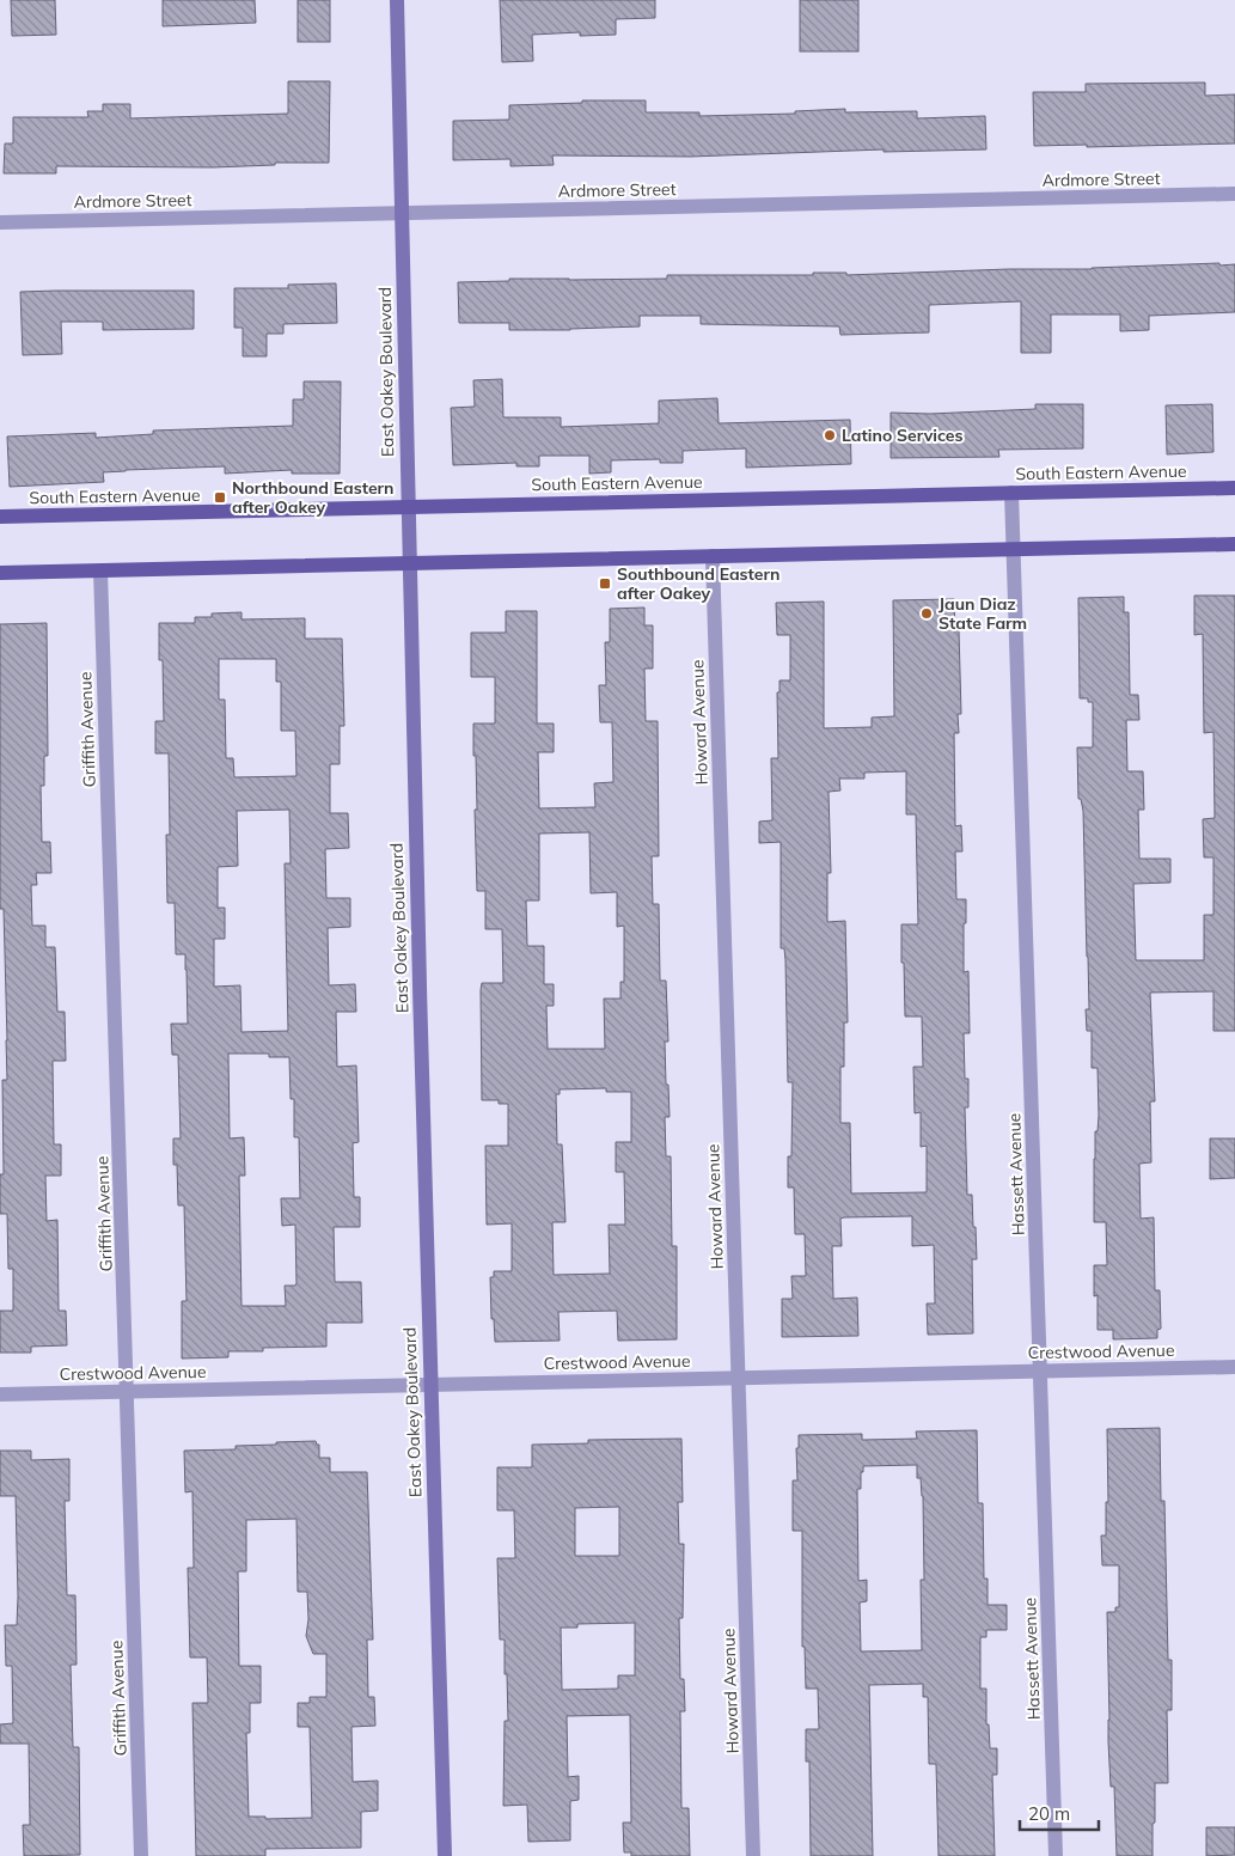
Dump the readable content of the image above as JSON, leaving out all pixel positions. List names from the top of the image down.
{
  "streets": {
    "main road": ["South Eastern Avenue"],
    "street": [
      "Ardmore Street",
      "East Oakey Boulevard",
      "Howard Avenue",
      "Griffith Avenue",
      "Hassett Avenue",
      "Crestwood Avenue"
    ]
  },
  "crossings": [
    ["Ardmore Street", "East Oakey Boulevard"],
    ["East Oakey Boulevard", "South Eastern Avenue"],
    ["East Oakey Boulevard", "Crestwood Avenue"],
    ["South Eastern Avenue", "Hassett Avenue"],
    ["Howard Avenue", "Crestwood Avenue"],
    ["Griffith Avenue", "Crestwood Avenue"],
    ["Hassett Avenue", "Crestwood Avenue"]
  ],
  "places": {
    "other": ["Latino Services", "Jaun Diaz State Farm"],
    "transit": ["Northbound Eastern after Oakey", "Southbound Eastern after Oakey"]
  },
  "scale_bar": "20 m"
}
